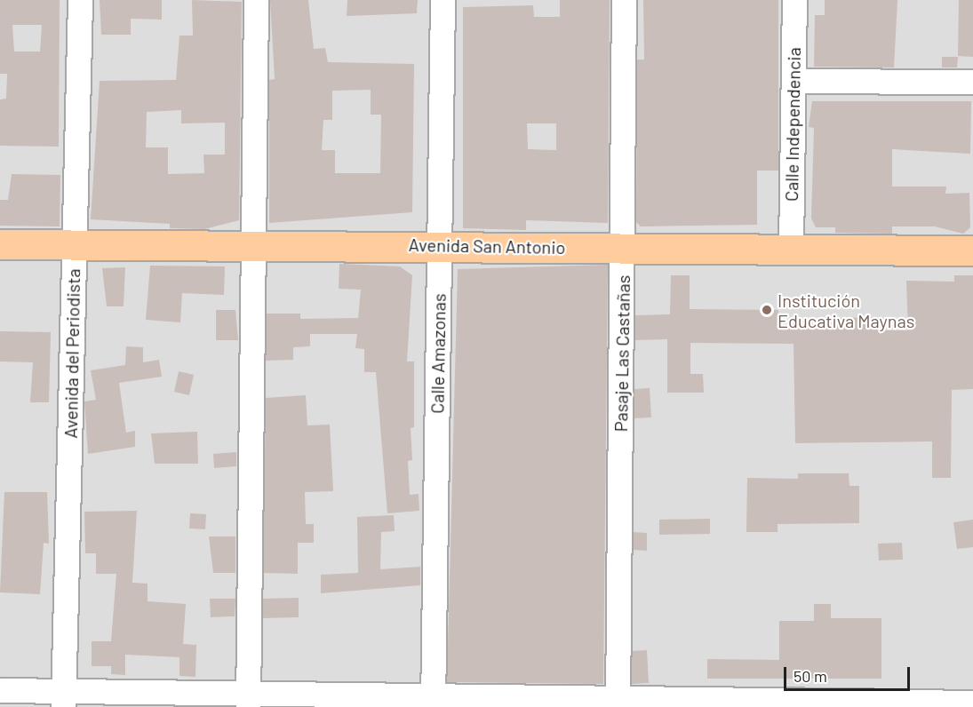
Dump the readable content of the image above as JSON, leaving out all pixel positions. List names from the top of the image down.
{
  "streets": {
    "main road": ["Avenida San Antonio"],
    "street": [
      "Calle Independencia",
      "Avenida del Periodista",
      "Calle Amazonas",
      "Pasaje Las Castañas"
    ]
  },
  "crossings": [
    ["Calle Independencia", "Avenida San Antonio"],
    ["Avenida San Antonio", "Avenida del Periodista"],
    ["Avenida San Antonio", "Calle Amazonas"],
    ["Avenida San Antonio", "Pasaje Las Castañas"]
  ],
  "places": ["Institución Educativa Maynas"],
  "scale_bar": "50 m"
}
